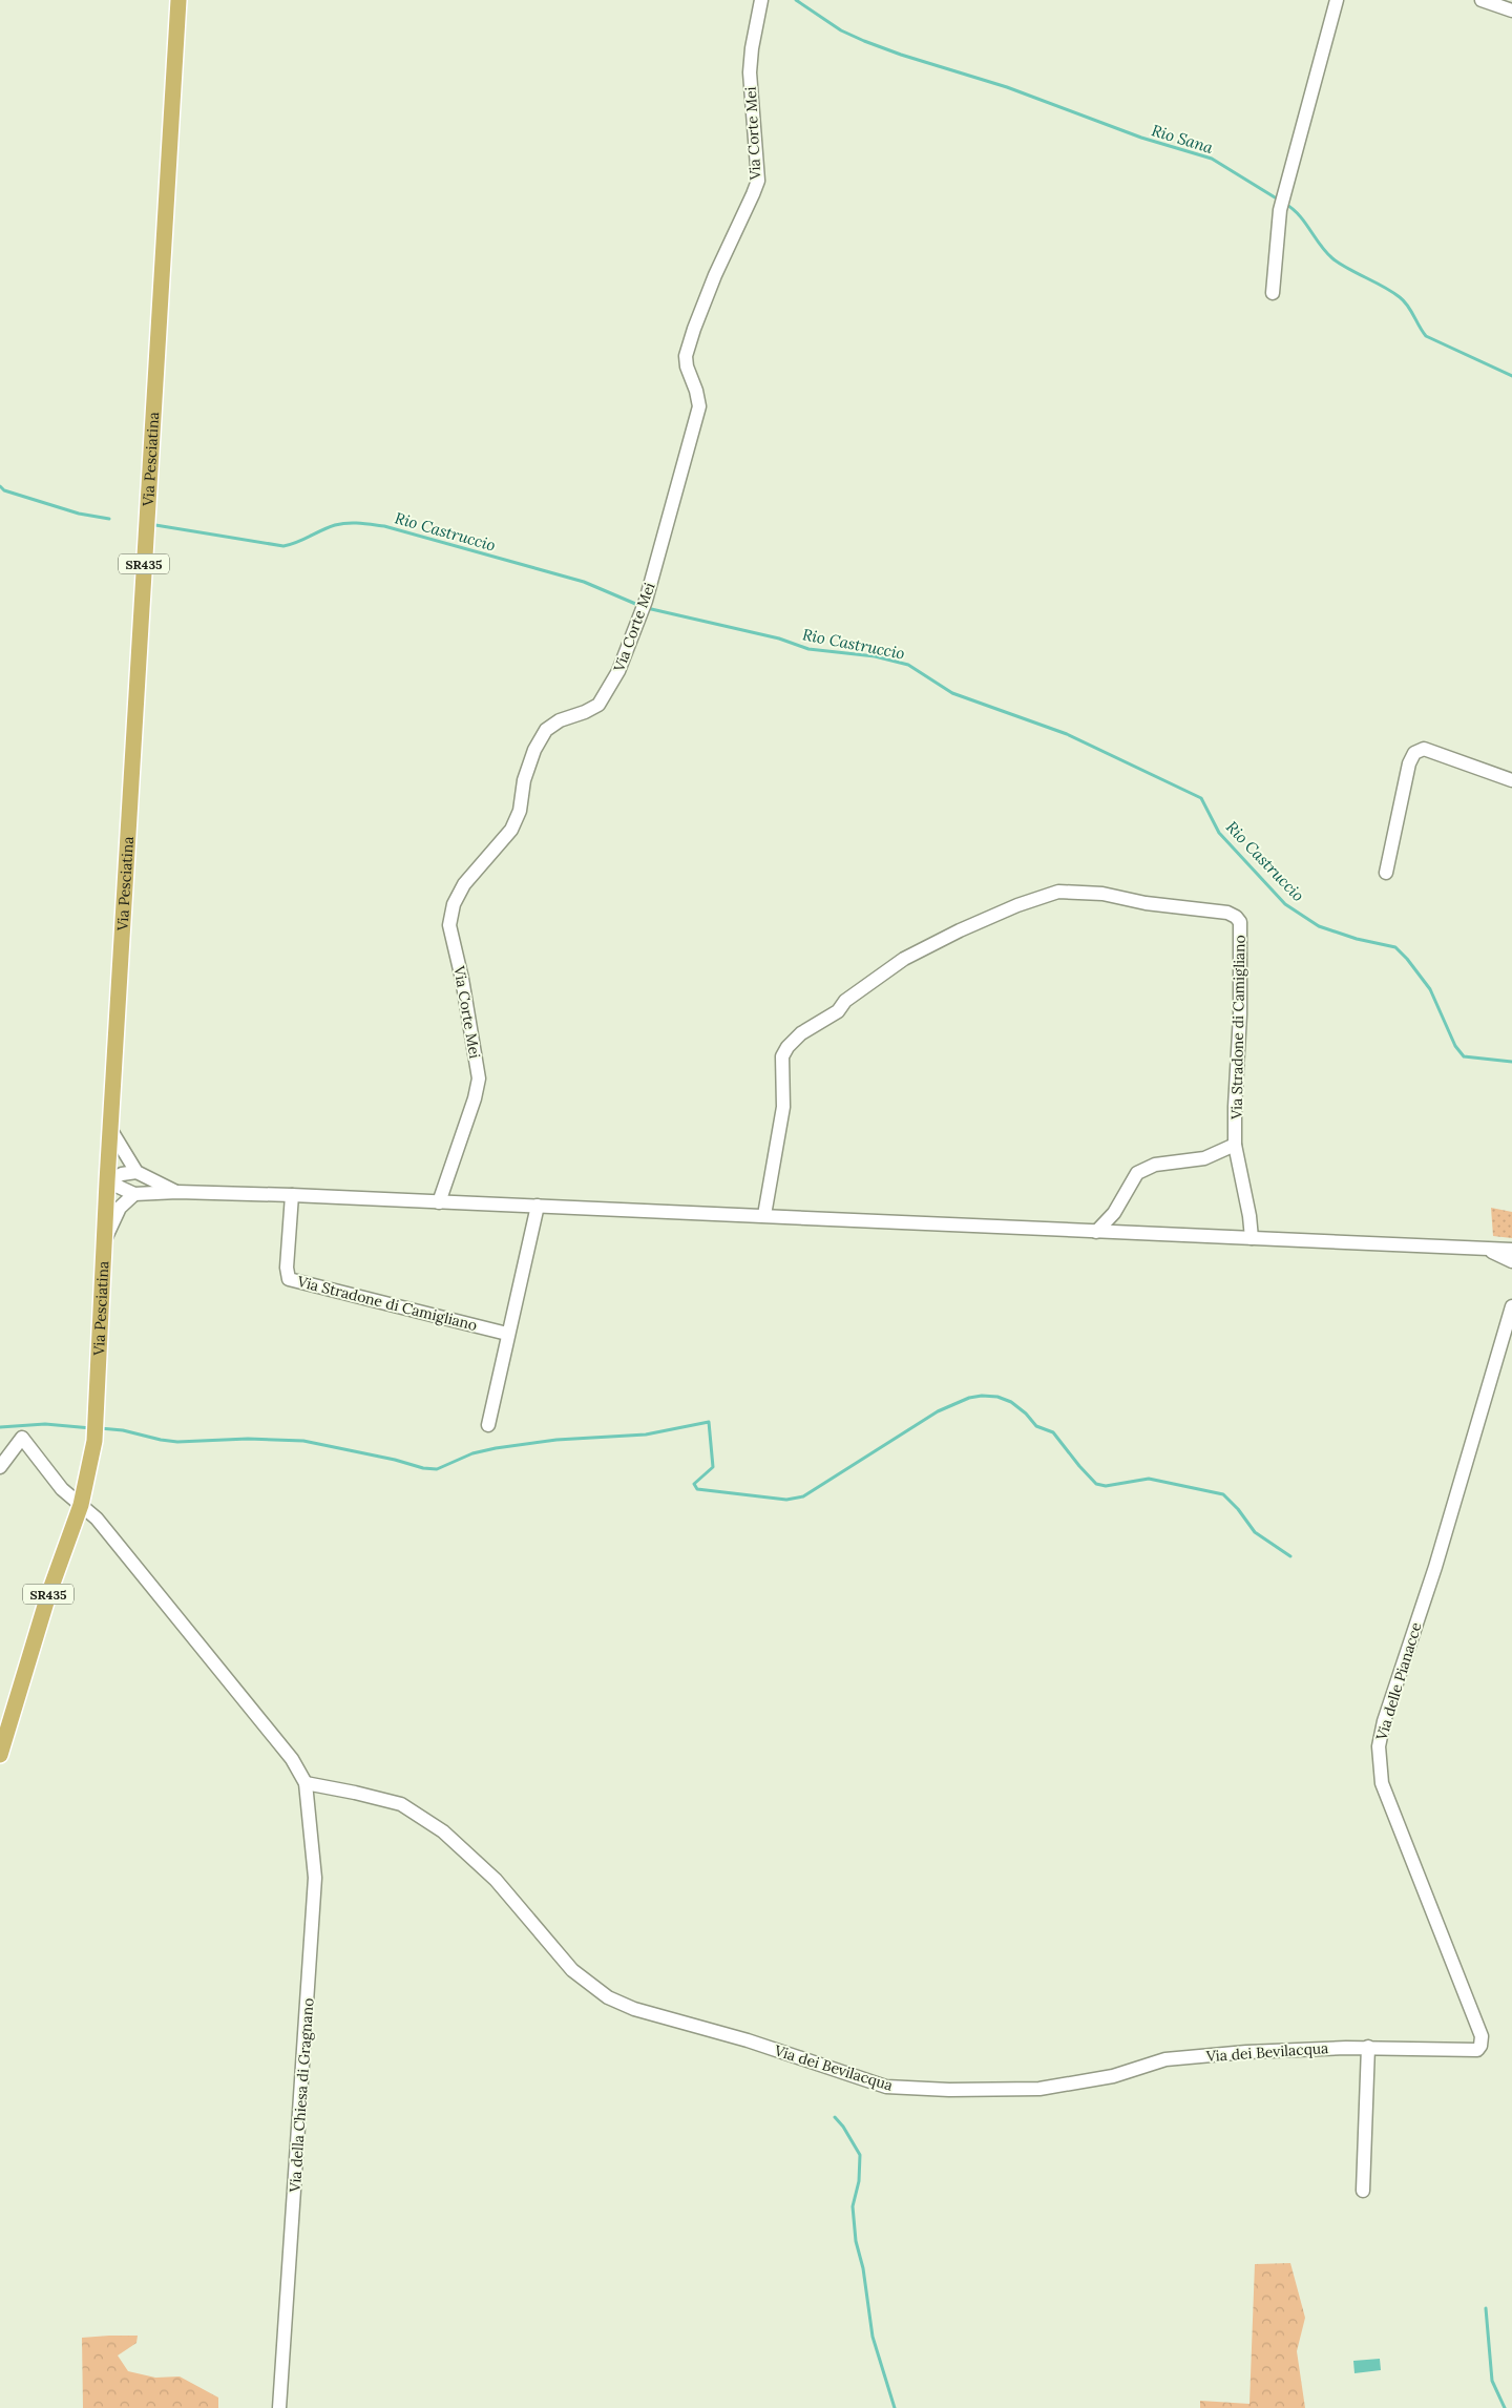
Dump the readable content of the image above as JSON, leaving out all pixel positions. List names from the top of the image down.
{
  "streets": {
    "main road": ["Via Pesciatina", "SR435"],
    "street": [
      "Via Corte Mei",
      "Via Stradone di Camigliano",
      "Via delle Pianacce",
      "Via dei Bevilacqua",
      "Via della Chiesa di Gragnano"
    ]
  },
  "crossings": [
    ["Via delle Pianacce", "Via dei Bevilacqua"],
    ["Via dei Bevilacqua", "Via della Chiesa di Gragnano"]
  ],
  "water": ["Rio Sana", "Rio Castruccio"]
}
